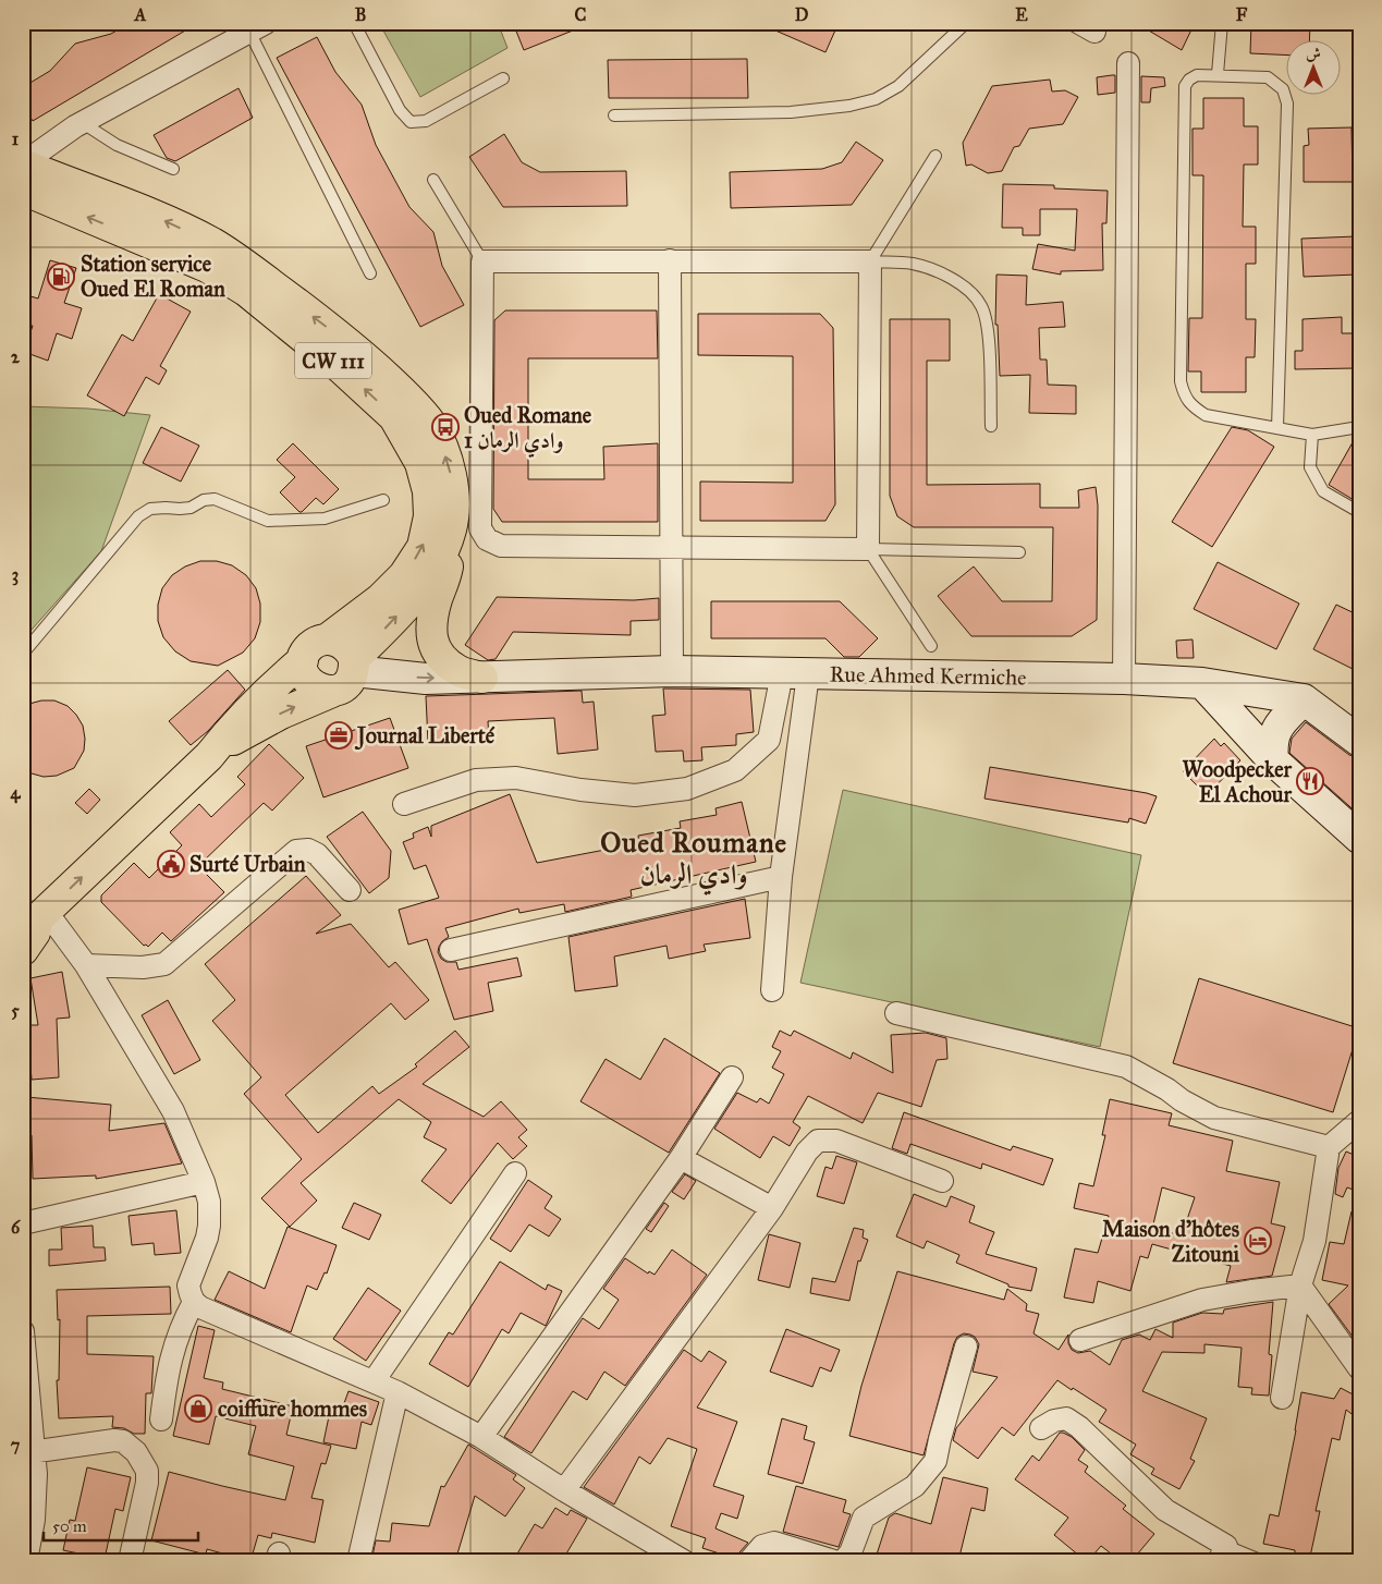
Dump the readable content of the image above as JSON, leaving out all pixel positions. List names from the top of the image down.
{
  "streets": {
    "main road": ["CW 111", "Rue Ahmed Kermiche"]
  },
  "crossings": [
    ["CW 111", "Rue Ahmed Kermiche"]
  ],
  "districts": ["Oued Roumane وادي الرمان"],
  "places": {
    "fuel station": ["Station service Oued El Roman"],
    "bus stop": ["Oued Romane 1 وادي الرمان"],
    "office": ["Journal Liberté"],
    "restaurant": ["Woodpecker El Achour"],
    "public building": ["Surté Urbain"],
    "hotel": ["Maison d'hôtes Zitouni"],
    "shop": ["coiffure hommes"]
  },
  "scale_bar": "50 m",
  "north": "top",
  "grid": {
    "columns": [
      "A",
      "B",
      "C",
      "D",
      "E",
      "F"
    ],
    "rows": [
      "1",
      "2",
      "3",
      "4",
      "5",
      "6",
      "7"
    ]
  }
}
